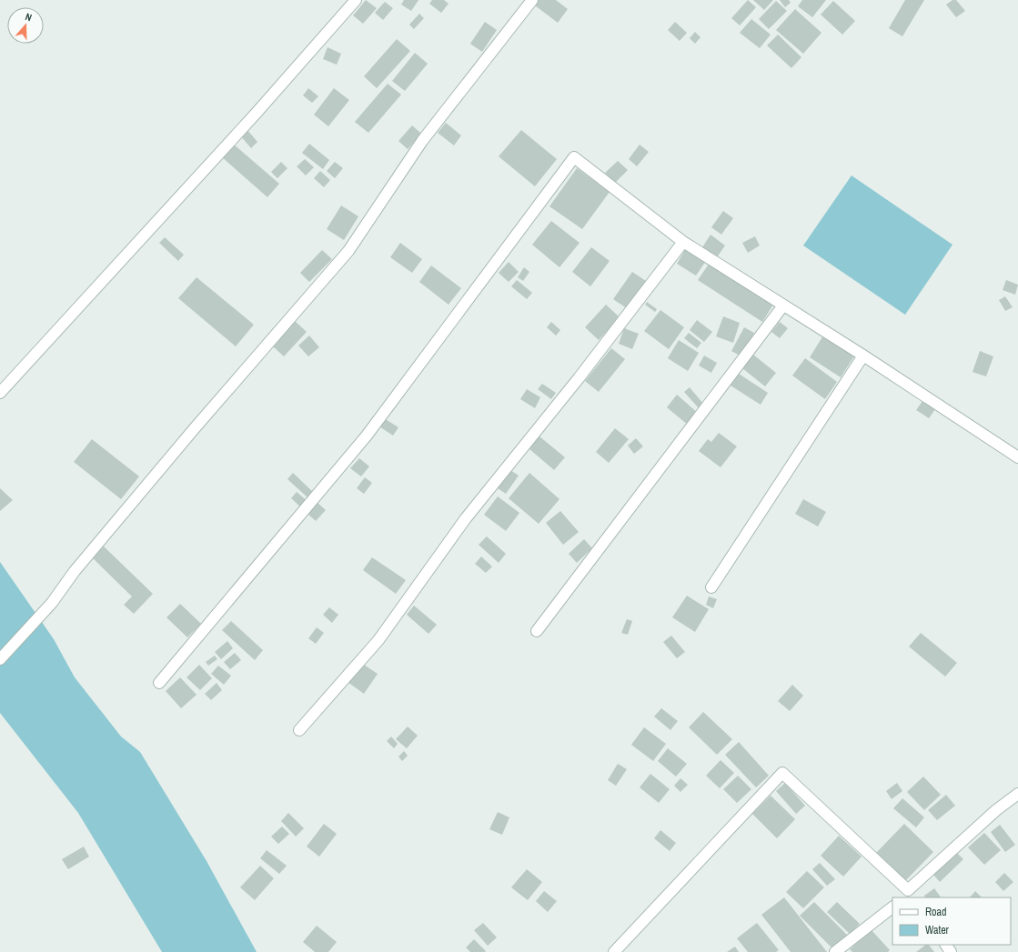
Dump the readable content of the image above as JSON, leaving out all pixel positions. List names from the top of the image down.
{
  "legend": ["Road", "Water"],
  "north": "top"
}
